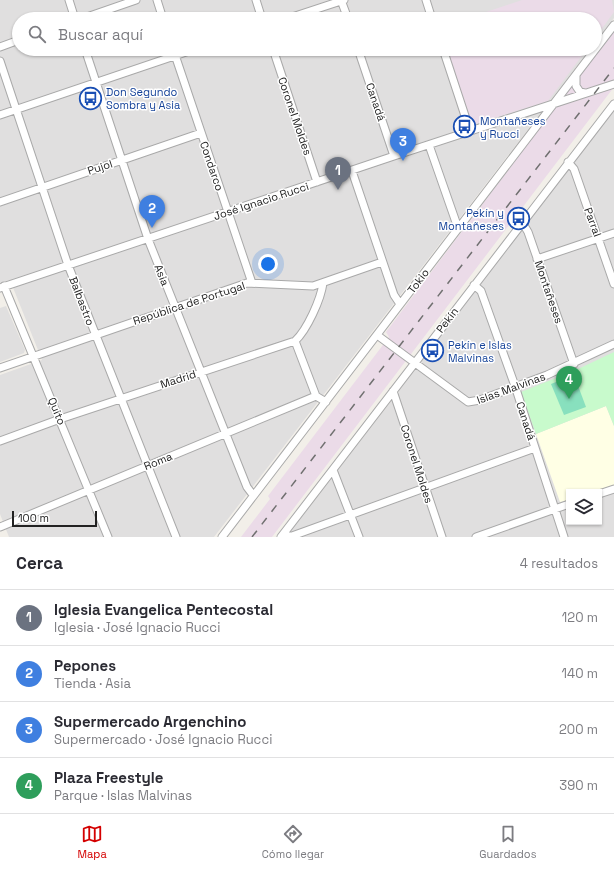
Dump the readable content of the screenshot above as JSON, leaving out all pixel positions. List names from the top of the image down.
{
  "streets": {
    "street": [
      "Canadá",
      "Coronel Moldes",
      "Condarco",
      "Pujol",
      "José Ignacio Rucci",
      "Parral",
      "Asia",
      "Tokio",
      "Montañeses",
      "Balbastro",
      "República de Portugal",
      "Pekín",
      "Madrid",
      "Islas Malvinas",
      "Quito",
      "Roma"
    ]
  },
  "crossings": [
    ["Canadá", "José Ignacio Rucci"],
    ["Canadá", "Pekín"],
    ["Canadá", "Islas Malvinas"],
    ["Coronel Moldes", "José Ignacio Rucci"],
    ["Coronel Moldes", "Pekín"],
    ["Condarco", "Pujol"],
    ["Condarco", "José Ignacio Rucci"],
    ["Condarco", "República de Portugal"],
    ["Pujol", "Asia"],
    ["Pujol", "Balbastro"],
    ["José Ignacio Rucci", "Asia"],
    ["José Ignacio Rucci", "Tokio"],
    ["José Ignacio Rucci", "Balbastro"],
    ["José Ignacio Rucci", "Quito"],
    ["Parral", "Pekín"],
    ["Asia", "Tokio"],
    ["Asia", "República de Portugal"],
    ["Asia", "Madrid"],
    ["Asia", "Roma"],
    ["Tokio", "Islas Malvinas"],
    ["Montañeses", "Pekín"],
    ["Montañeses", "Islas Malvinas"],
    ["Balbastro", "República de Portugal"],
    ["Balbastro", "Madrid"],
    ["Balbastro", "Roma"],
    ["República de Portugal", "Quito"],
    ["Pekín", "Islas Malvinas"],
    ["Madrid", "Quito"],
    ["Quito", "Roma"]
  ],
  "places": {
    "bus stop": [
      "Don Segundo Sombra y Asia",
      "Montañeses y Rucci",
      "Pekín y Montañeses",
      "Pekín e Islas Malvinas"
    ]
  },
  "scale_bar": "100 m",
  "page": {
    "search": "Buscar aquí",
    "pins": [
      "3",
      "1",
      "2",
      "4"
    ],
    "scale": "100 m",
    "heading": ["Cerca", "4 resultados"],
    "list": [
      {
        "mark": "1",
        "name": "Iglesia Evangelica Pentecostal",
        "note": "Iglesia · José Ignacio Rucci",
        "value": "120 m"
      },
      {
        "mark": "2",
        "name": "Pepones",
        "note": "Tienda · Asia",
        "value": "140 m"
      },
      {
        "mark": "3",
        "name": "Supermercado Argenchino",
        "note": "Supermercado · José Ignacio Rucci",
        "value": "200 m"
      },
      {
        "mark": "4",
        "name": "Plaza Freestyle",
        "note": "Parque · Islas Malvinas",
        "value": "390 m"
      }
    ],
    "nav": ["Mapa", "Cómo llegar", "Guardados"]
  }
}
